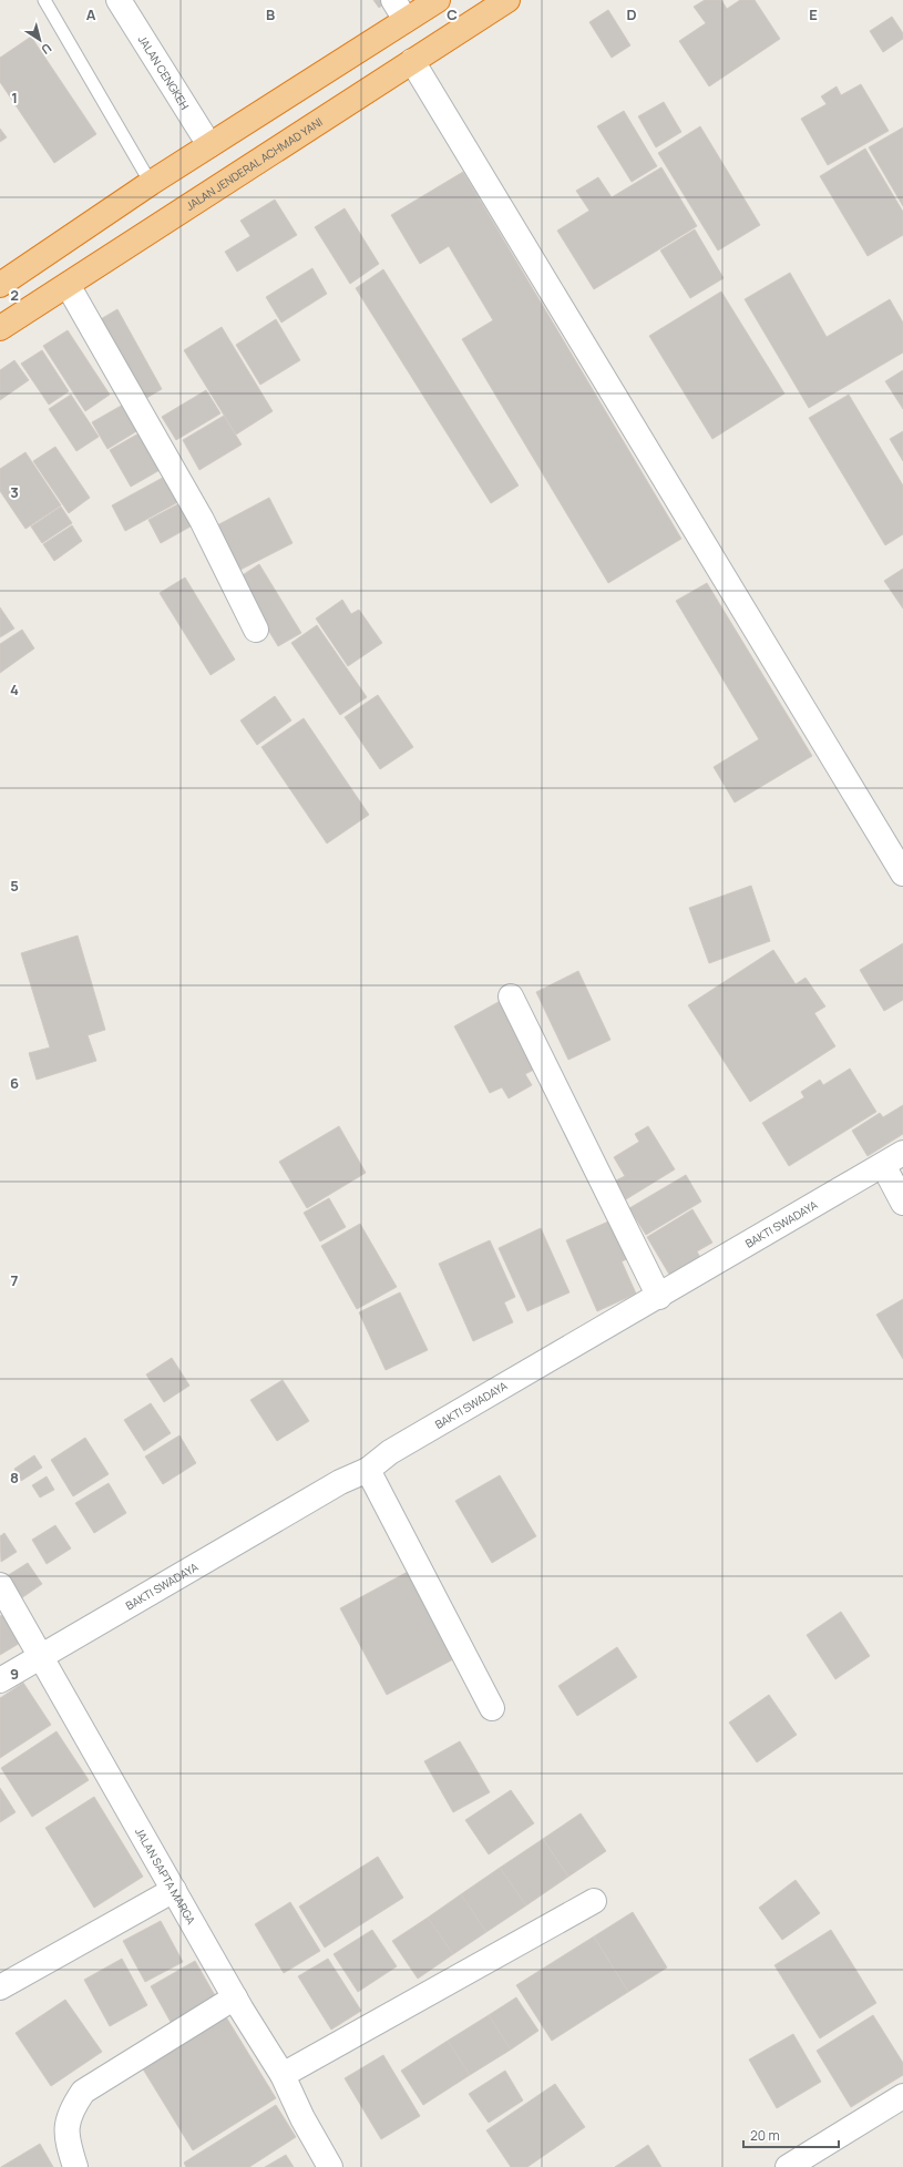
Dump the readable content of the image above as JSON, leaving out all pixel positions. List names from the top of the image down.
{
  "streets": {
    "highway": ["JALAN JENDERAL ACHMAD YANI"],
    "street": ["JALAN CENGKEH", "BAKTI SWADAYA", "JALAN SAPTA MARGA"]
  },
  "crossings": [
    ["BAKTI SWADAYA", "JALAN SAPTA MARGA"]
  ],
  "scale_bar": "20 m",
  "north": "bottom right",
  "grid": {
    "columns": [
      "A",
      "B",
      "C",
      "D",
      "E"
    ],
    "rows": [
      "1",
      "2",
      "3",
      "4",
      "5",
      "6",
      "7",
      "8",
      "9"
    ]
  }
}
